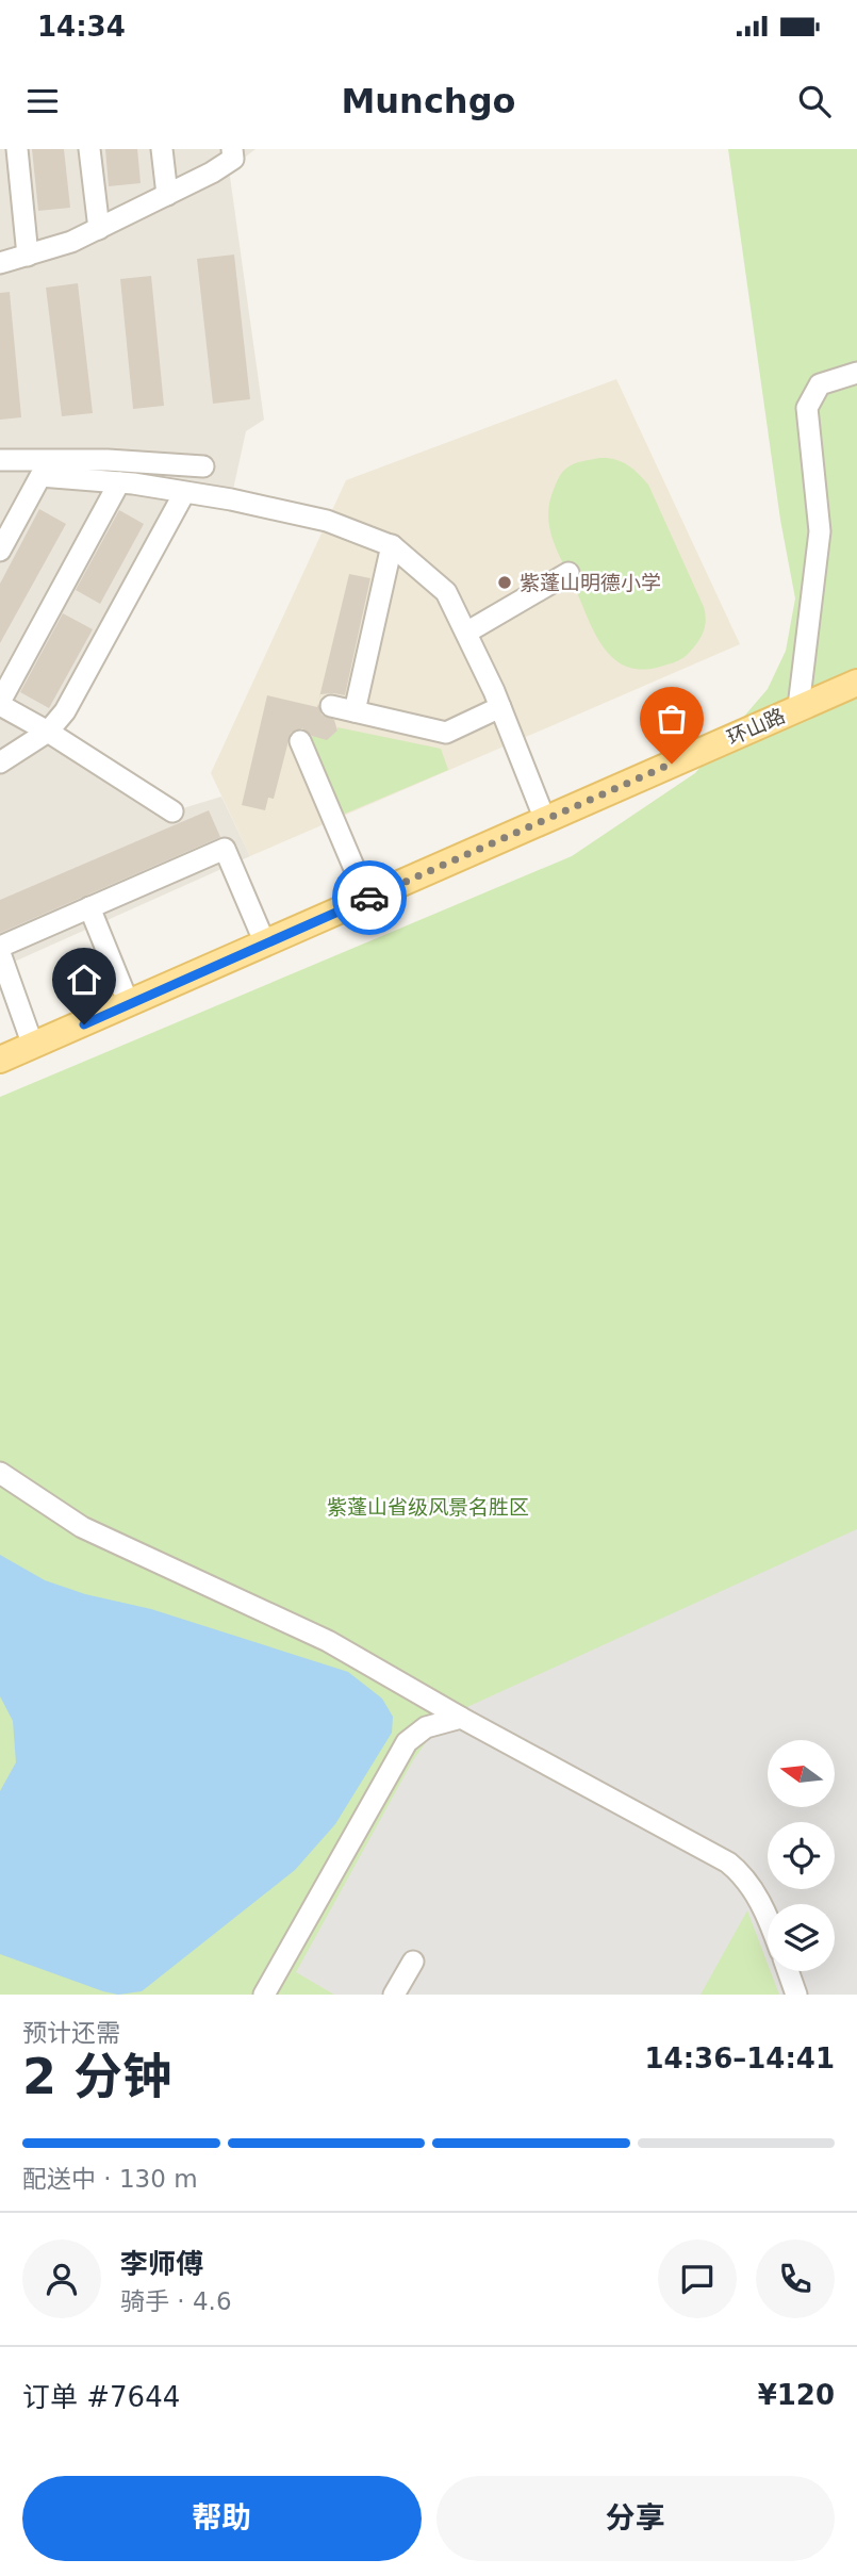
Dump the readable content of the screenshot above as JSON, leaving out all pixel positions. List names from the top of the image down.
{
  "streets": {
    "main road": ["环山路"]
  },
  "parks": ["紫蓬山省级风景名胜区"],
  "places": ["紫蓬山明德小学"],
  "north": "left",
  "page": {
    "status": "14:34",
    "header": "Munchgo",
    "heading": ["2 分钟", "预计还需", "14:36–14:41"],
    "panel": [
      "李师傅",
      "骑手 · 4.6",
      "订单 #7644",
      "¥120"
    ],
    "bar": "配送中 · 130 m",
    "buttons": ["帮助", "分享"]
  }
}
